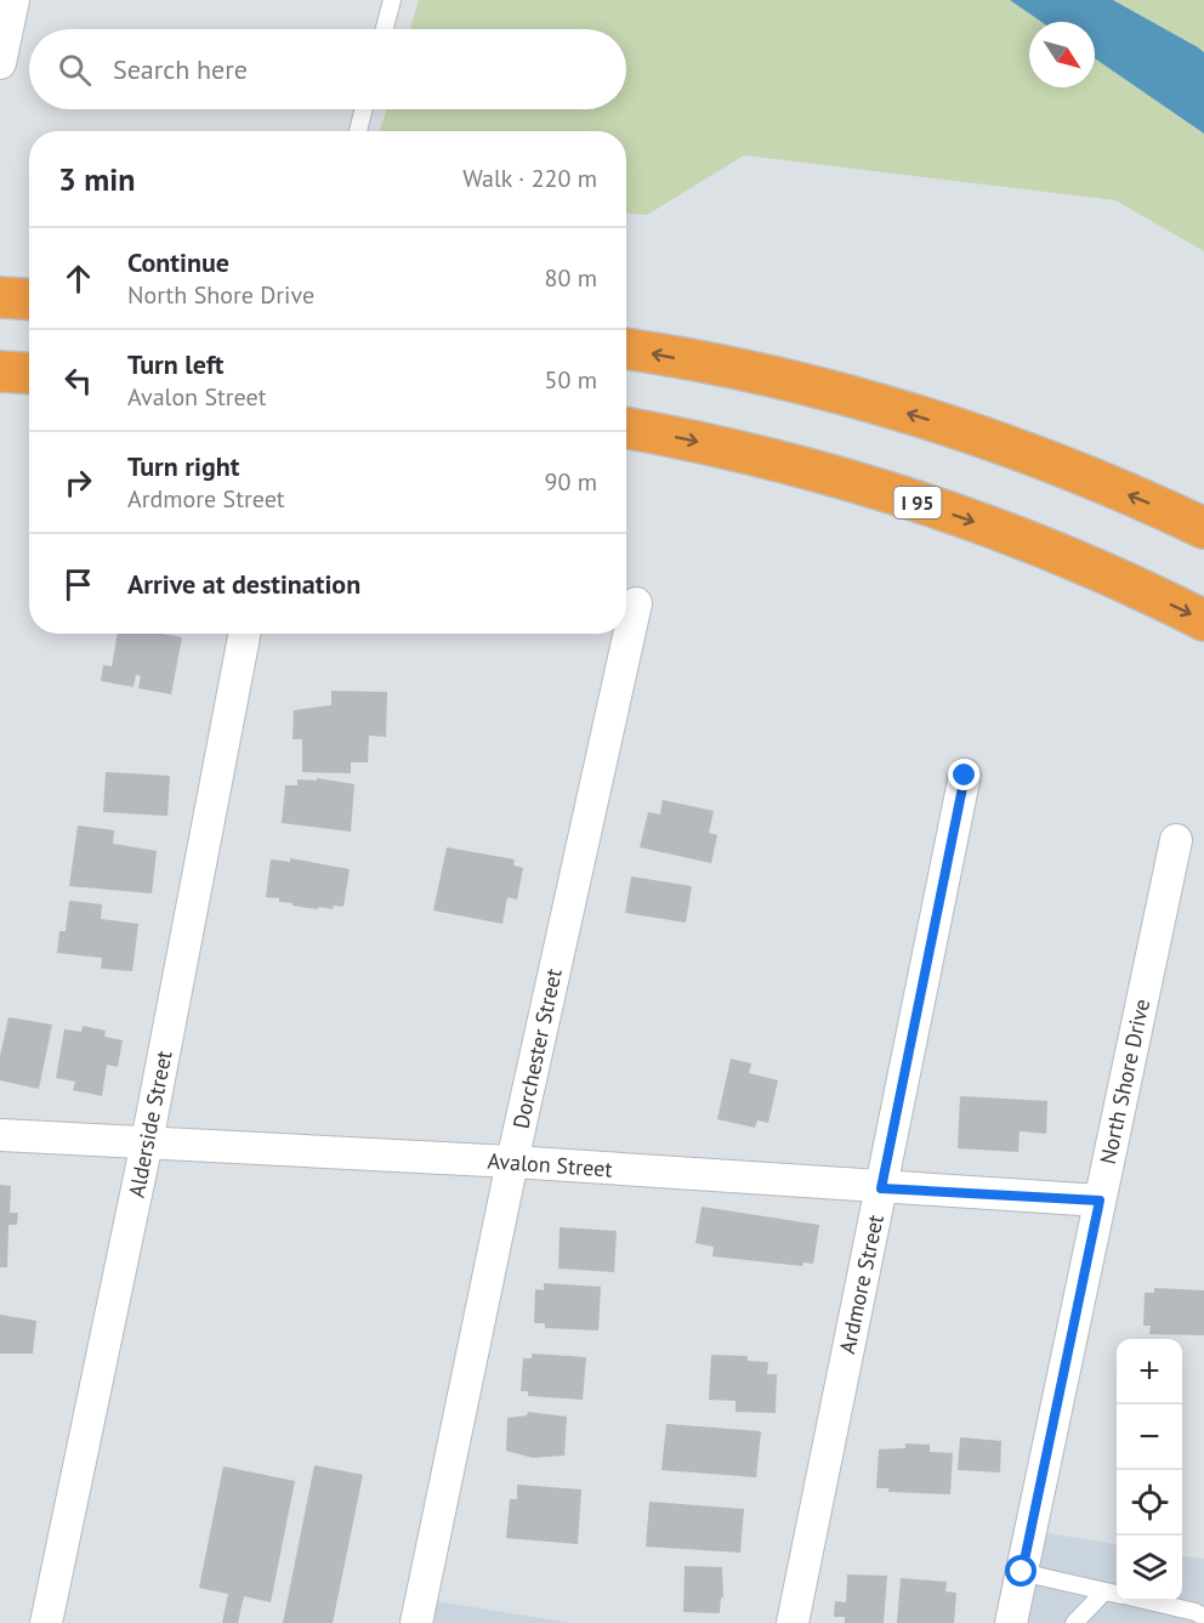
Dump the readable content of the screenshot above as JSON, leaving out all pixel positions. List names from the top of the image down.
{
  "streets": {
    "highway": ["I 95"],
    "street": [
      "Dorchester Street",
      "North Shore Drive",
      "Alderside Street",
      "Avalon Street",
      "Ardmore Street"
    ]
  },
  "crossings": [
    ["Dorchester Street", "Avalon Street"],
    ["North Shore Drive", "Avalon Street"],
    ["Alderside Street", "Avalon Street"],
    ["Avalon Street", "Ardmore Street"]
  ],
  "north": "bottom right",
  "page": {
    "search": "Search here",
    "heading": ["3 min", "Walk · 220 m"],
    "list": [
      ["Continue", "North Shore Drive", "80 m"],
      ["Turn left", "Avalon Street", "50 m"],
      ["Turn right", "Ardmore Street", "90 m"],
      "Arrive at destination"
    ],
    "map_buttons": ["+", "−"]
  }
}
